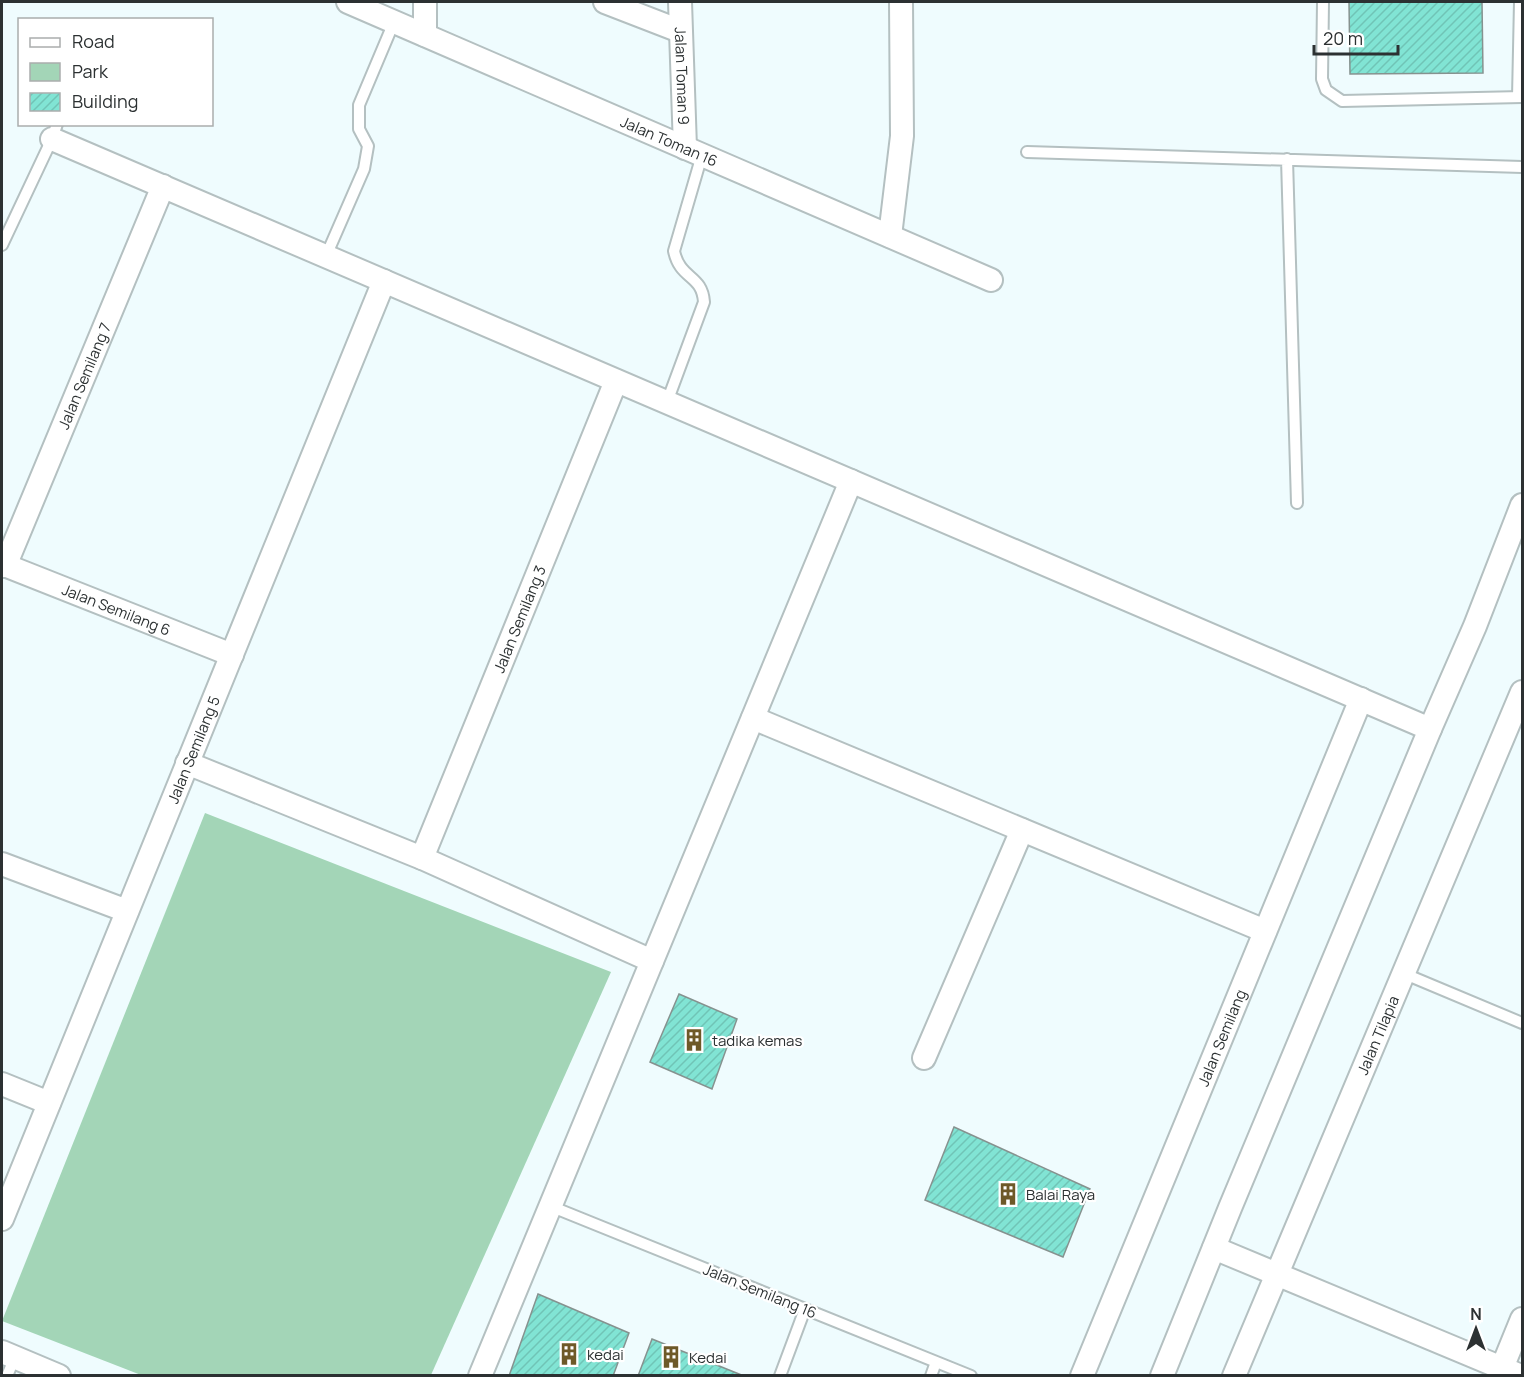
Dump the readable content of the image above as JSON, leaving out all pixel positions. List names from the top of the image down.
{
  "streets": {
    "street": [
      "Jalan Toman 9",
      "Jalan Toman 16",
      "Jalan Semilang 7",
      "Jalan Semilang 6",
      "Jalan Semilang 3",
      "Jalan Semilang 5",
      "Jalan Tilapia",
      "Jalan Semilang"
    ],
    "lane": ["Jalan Semilang 16"]
  },
  "crossings": [
    ["Jalan Toman 9", "Jalan Toman 16"],
    ["Jalan Semilang 7", "Jalan Semilang 6"],
    ["Jalan Semilang 6", "Jalan Semilang 5"]
  ],
  "places": {
    "building": [
      "tadika kemas",
      "Balai Raya",
      "kedai",
      "Kedai"
    ]
  },
  "legend": ["Road", "Park", "Building"],
  "scale_bar": "20 m",
  "north": "top"
}
